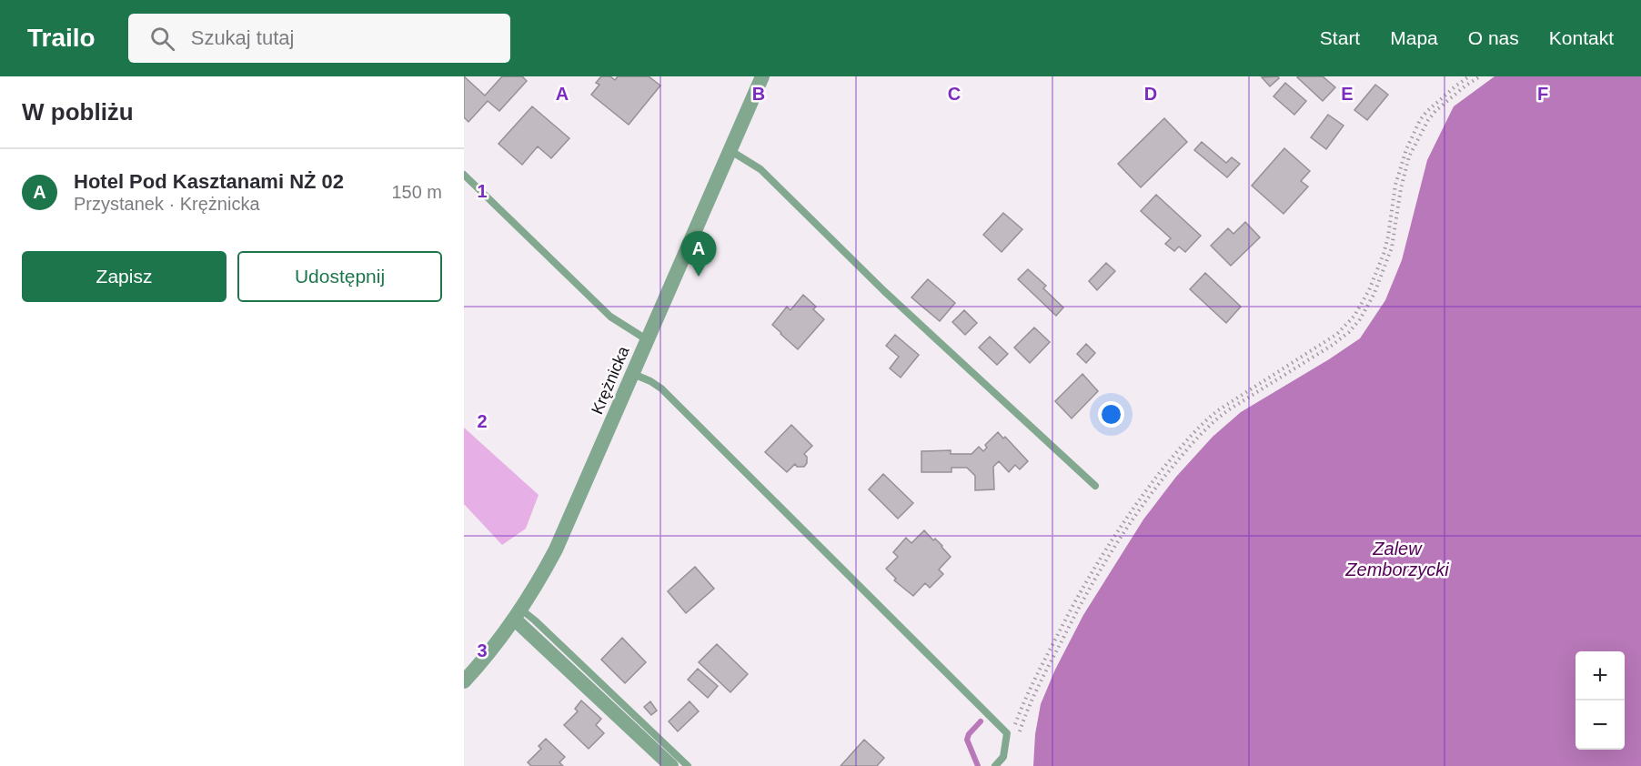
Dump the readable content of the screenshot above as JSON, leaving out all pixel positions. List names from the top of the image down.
{
  "streets": {
    "street": ["Krężnicka"]
  },
  "water": ["Zalew Zemborzycki"],
  "page": {
    "header": "Trailo",
    "search": "Szukaj tutaj",
    "nav": [
      "Start",
      "Mapa",
      "O nas",
      "Kontakt"
    ],
    "heading": "W pobliżu",
    "list": [
      {
        "mark": "A",
        "name": "Hotel Pod Kasztanami NŻ 02",
        "note": "Przystanek · Krężnicka",
        "value": "150 m"
      }
    ],
    "pins": "A",
    "buttons": ["Zapisz", "Udostępnij"],
    "map_buttons": ["+", "−"]
  },
  "grid": {
    "columns": [
      "A",
      "B",
      "C",
      "D",
      "E",
      "F"
    ],
    "rows": ["1", "2", "3"]
  }
}
